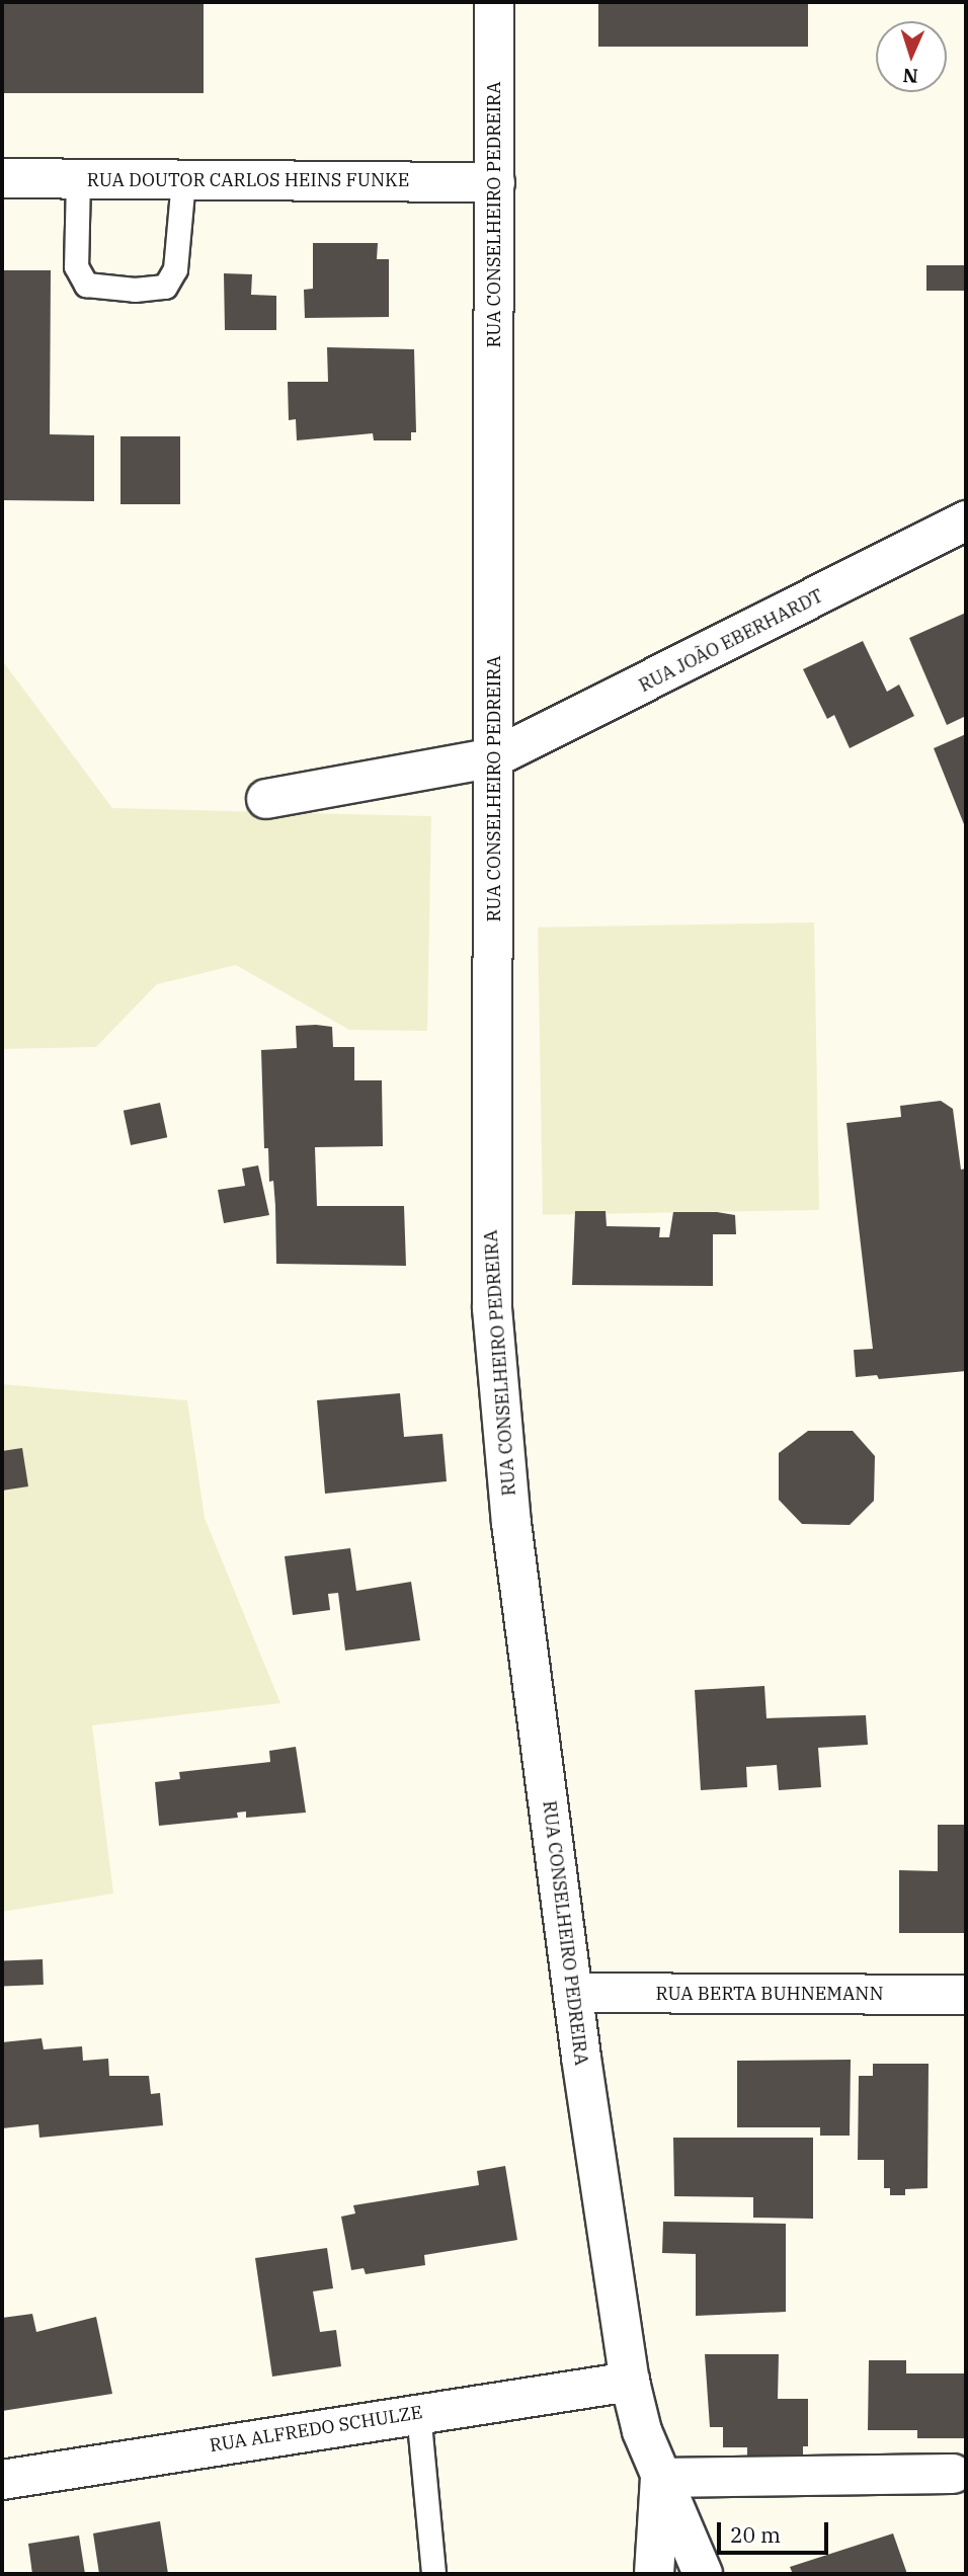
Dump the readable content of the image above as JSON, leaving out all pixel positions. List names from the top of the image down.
{
  "streets": {
    "street": [
      "RUA DOUTOR CARLOS HEINS FUNKE",
      "RUA CONSELHEIRO PEDREIRA",
      "RUA JOÃO EBERHARDT",
      "RUA BERTA BUHNEMANN",
      "RUA ALFREDO SCHULZE"
    ]
  },
  "crossings": [
    ["RUA DOUTOR CARLOS HEINS FUNKE", "RUA CONSELHEIRO PEDREIRA"],
    ["RUA CONSELHEIRO PEDREIRA", "RUA JOÃO EBERHARDT"],
    ["RUA CONSELHEIRO PEDREIRA", "RUA BERTA BUHNEMANN"],
    ["RUA CONSELHEIRO PEDREIRA", "RUA ALFREDO SCHULZE"]
  ],
  "scale_bar": "20 m",
  "north": "bottom"
}
